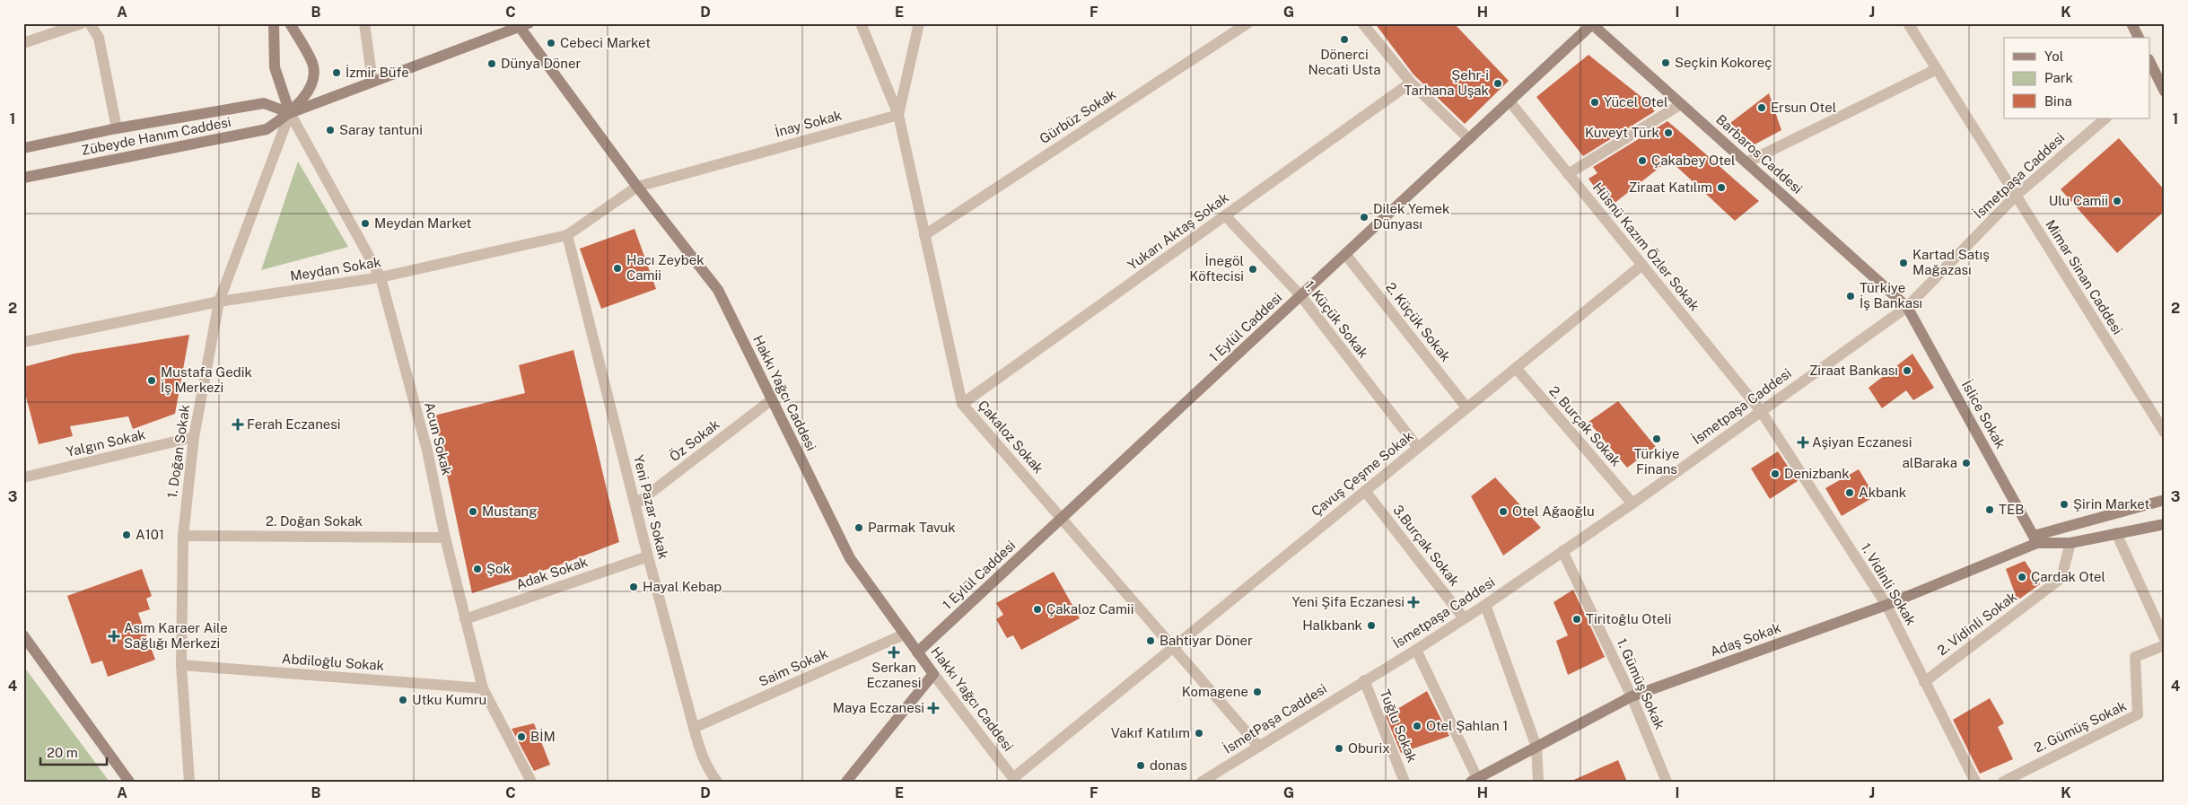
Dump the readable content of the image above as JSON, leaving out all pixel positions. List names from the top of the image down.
{
  "streets": {
    "main road": [
      "Zübeyde Hanım Caddesi",
      "Barbaros Caddesi",
      "1 Eylül Caddesi",
      "Hakkı Yağcı Caddesi",
      "İslice Sokak",
      "Adaş Sokak"
    ],
    "street": [
      "Gürbüz Sokak",
      "İnay Sokak",
      "İsmetpaşa Caddesi",
      "Yukarı Aktaş Sokak",
      "Hüsnü Kazım Özler Sokak",
      "Meydan Sokak",
      "Mimar Sinan Caddesi",
      "1. Küçük Sokak",
      "2. Küçük Sokak",
      "2. Burçak Sokak",
      "Çakaloz Sokak",
      "Acun Sokak",
      "Öz Sokak",
      "Yalgın Sokak",
      "1. Doğan Sokak",
      "Çavuş Çeşme Sokak",
      "Yeni Pazar Sokak",
      "2. Doğan Sokak",
      "3.Burçak Sokak",
      "Adak Sokak",
      "1. Vidinli Sokak",
      "2. Vidinli Sokak",
      "Abdiloğlu Sokak",
      "Saim Sokak",
      "1. Gümüş Sokak",
      "İsmetPaşa Caddesi",
      "Tuğlu Sokak",
      "2. Gümüş Sokak"
    ]
  },
  "crossings": [
    ["Gürbüz Sokak", "Çakaloz Sokak"],
    ["İnay Sokak", "Meydan Sokak"],
    ["İnay Sokak", "Hakkı Yağcı Caddesi"],
    ["İnay Sokak", "Çakaloz Sokak"],
    ["Zübeyde Hanım Caddesi", "Hakkı Yağcı Caddesi"],
    ["Zübeyde Hanım Caddesi", "Acun Sokak"],
    ["Zübeyde Hanım Caddesi", "1. Doğan Sokak"],
    ["Barbaros Caddesi", "İsmetpaşa Caddesi"],
    ["Barbaros Caddesi", "1 Eylül Caddesi"],
    ["Barbaros Caddesi", "İslice Sokak"],
    ["İsmetpaşa Caddesi", "Hüsnü Kazım Özler Sokak"],
    ["İsmetpaşa Caddesi", "Mimar Sinan Caddesi"],
    ["İsmetpaşa Caddesi", "İslice Sokak"],
    ["İsmetpaşa Caddesi", "2. Burçak Sokak"],
    ["İsmetpaşa Caddesi", "3.Burçak Sokak"],
    ["İsmetpaşa Caddesi", "1. Vidinli Sokak"],
    ["İsmetpaşa Caddesi", "1. Gümüş Sokak"],
    ["İsmetpaşa Caddesi", "İsmetPaşa Caddesi"],
    ["İsmetpaşa Caddesi", "Tuğlu Sokak"],
    ["Yukarı Aktaş Sokak", "1. Küçük Sokak"],
    ["Yukarı Aktaş Sokak", "Çakaloz Sokak"],
    ["Hüsnü Kazım Özler Sokak", "1 Eylül Caddesi"],
    ["Hüsnü Kazım Özler Sokak", "Çavuş Çeşme Sokak"],
    ["Hüsnü Kazım Özler Sokak", "1. Vidinli Sokak"],
    ["Meydan Sokak", "Hakkı Yağcı Caddesi"],
    ["Meydan Sokak", "Acun Sokak"],
    ["Meydan Sokak", "1. Doğan Sokak"],
    ["Meydan Sokak", "Yeni Pazar Sokak"],
    ["1. Küçük Sokak", "1 Eylül Caddesi"],
    ["1. Küçük Sokak", "Çavuş Çeşme Sokak"],
    ["2. Küçük Sokak", "1 Eylül Caddesi"],
    ["2. Küçük Sokak", "Çavuş Çeşme Sokak"],
    ["1 Eylül Caddesi", "Hakkı Yağcı Caddesi"],
    ["1 Eylül Caddesi", "Çakaloz Sokak"],
    ["Hakkı Yağcı Caddesi", "Öz Sokak"],
    ["Hakkı Yağcı Caddesi", "Çavuş Çeşme Sokak"],
    ["Hakkı Yağcı Caddesi", "Saim Sokak"],
    ["İslice Sokak", "Adaş Sokak"],
    ["2. Burçak Sokak", "Çavuş Çeşme Sokak"],
    ["Çakaloz Sokak", "Çavuş Çeşme Sokak"],
    ["Çakaloz Sokak", "İsmetPaşa Caddesi"],
    ["Acun Sokak", "1. Doğan Sokak"],
    ["Acun Sokak", "2. Doğan Sokak"],
    ["Acun Sokak", "Adak Sokak"],
    ["Acun Sokak", "Abdiloğlu Sokak"],
    ["Öz Sokak", "Yeni Pazar Sokak"],
    ["Yalgın Sokak", "1. Doğan Sokak"],
    ["1. Doğan Sokak", "2. Doğan Sokak"],
    ["1. Doğan Sokak", "Abdiloğlu Sokak"],
    ["Çavuş Çeşme Sokak", "3.Burçak Sokak"],
    ["Yeni Pazar Sokak", "Adak Sokak"],
    ["Yeni Pazar Sokak", "Saim Sokak"],
    ["1. Vidinli Sokak", "2. Vidinli Sokak"],
    ["1. Vidinli Sokak", "Adaş Sokak"],
    ["Adaş Sokak", "1. Gümüş Sokak"],
    ["İsmetPaşa Caddesi", "Tuğlu Sokak"]
  ],
  "places": {
    "other": [
      "Dönerci Necati Usta",
      "Cebeci Market",
      "Seçkin Kokoreç",
      "Dünya Döner",
      "İzmir Büfe",
      "Şehr-i Tarhana Uşak",
      "Yücel Otel",
      "Ersun Otel",
      "Saray tantuni",
      "Kuveyt Türk",
      "Çakabey Otel",
      "Ziraat Katılım",
      "Ulu Camii",
      "Dilek Yemek Dünyası",
      "Meydan Market",
      "Kartad Satış Mağazası",
      "Hacı Zeybek Camii",
      "İnegöl Köftecisi",
      "Türkiye İş Bankası",
      "Ziraat Bankası",
      "Mustafa Gedik İş Merkezi",
      "Türkiye Finans",
      "alBaraka",
      "Denizbank",
      "Akbank",
      "Şirin Market",
      "TEB",
      "Mustang",
      "Otel Ağaoğlu",
      "Parmak Tavuk",
      "A101",
      "Şok",
      "Çardak Otel",
      "Hayal Kebap",
      "Çakaloz Camii",
      "Tiritoğlu Oteli",
      "Halkbank",
      "Bahtiyar Döner",
      "Komagene",
      "Utku Kumru",
      "Otel Şahlan 1",
      "Vakıf Katılım",
      "BİM",
      "Oburix",
      "donas"
    ],
    "health": [
      "Ferah Eczanesi",
      "Aşiyan Eczanesi",
      "Yeni Şifa Eczanesi",
      "Asım Karaer Aile Sağlığı Merkezi",
      "Serkan Eczanesi",
      "Maya Eczanesi"
    ]
  },
  "legend": ["Yol", "Park", "Bina"],
  "scale_bar": "20 m",
  "grid": {
    "columns": [
      "A",
      "B",
      "C",
      "D",
      "E",
      "F",
      "G",
      "H",
      "I",
      "J",
      "K"
    ],
    "rows": [
      "1",
      "2",
      "3",
      "4"
    ]
  }
}
